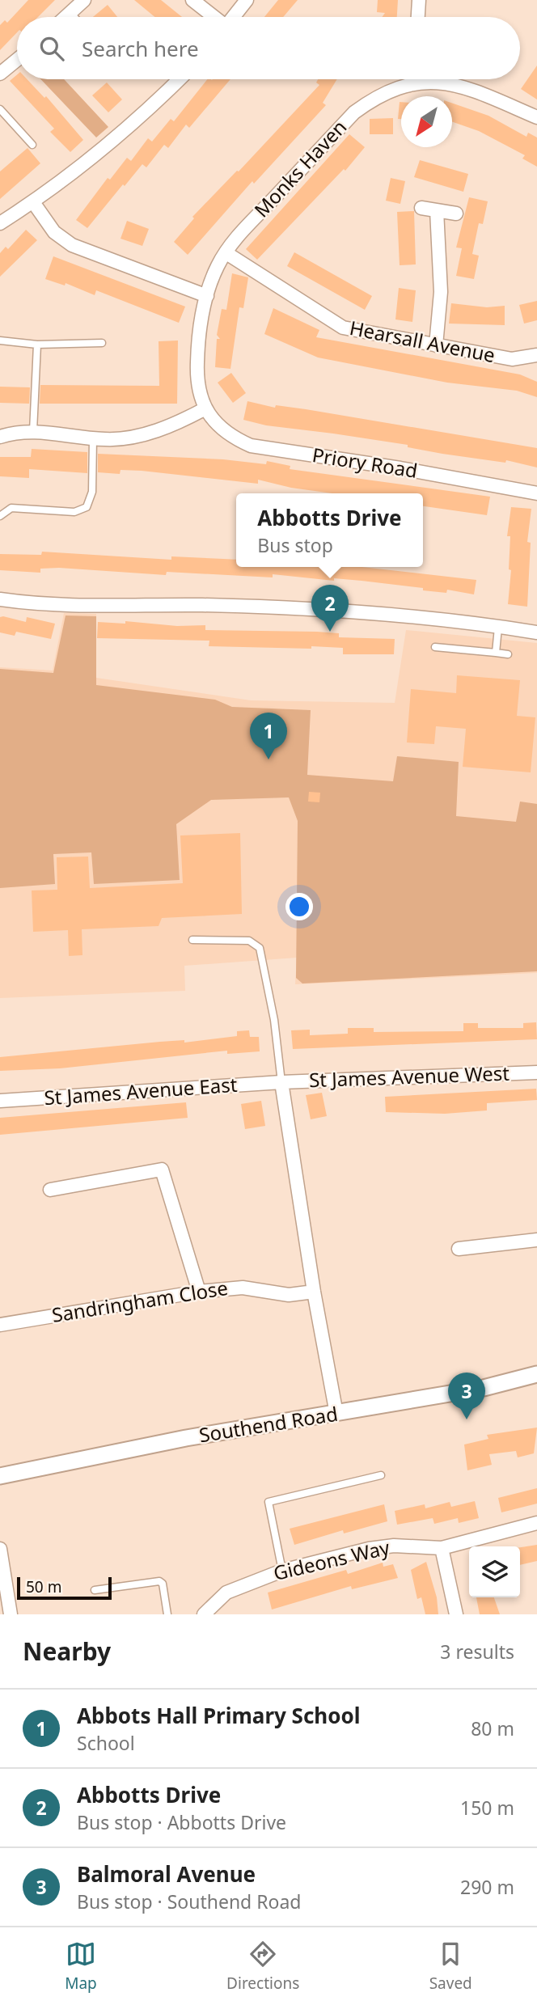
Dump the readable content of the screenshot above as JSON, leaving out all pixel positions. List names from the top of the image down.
{
  "streets": {
    "street": [
      "Monks Haven",
      "Hearsall Avenue",
      "Priory Road",
      "St James Avenue West",
      "St James Avenue East",
      "Sandringham Close",
      "Southend Road",
      "Gideons Way"
    ]
  },
  "crossings": [
    ["Monks Haven", "Hearsall Avenue"],
    ["Monks Haven", "Priory Road"],
    ["St James Avenue West", "St James Avenue East"]
  ],
  "scale_bar": "50 m",
  "north": "bottom left",
  "page": {
    "search": "Search here",
    "popup": ["Abbotts Drive", "Bus stop"],
    "pins": ["2", "1", "3"],
    "scale": "50 m",
    "heading": ["Nearby", "3 results"],
    "list": [
      {
        "mark": "1",
        "name": "Abbots Hall Primary School",
        "note": "School",
        "value": "80 m"
      },
      {
        "mark": "2",
        "name": "Abbotts Drive",
        "note": "Bus stop · Abbotts Drive",
        "value": "150 m"
      },
      {
        "mark": "3",
        "name": "Balmoral Avenue",
        "note": "Bus stop · Southend Road",
        "value": "290 m"
      }
    ],
    "nav": ["Map", "Directions", "Saved"]
  }
}
